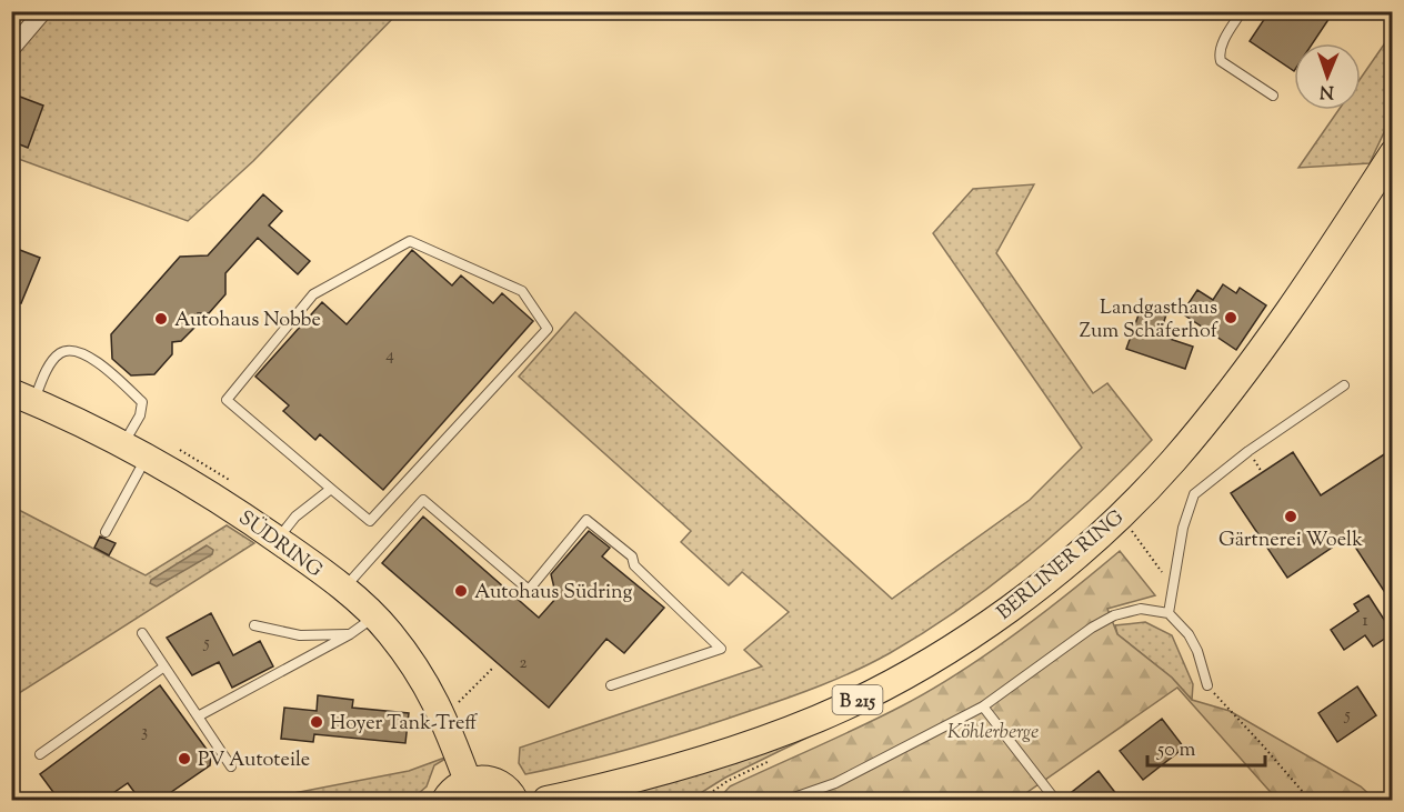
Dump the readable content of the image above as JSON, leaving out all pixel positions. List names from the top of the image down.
{
  "streets": {
    "main road": ["SÜDRING", "BERLINER RING", "B 215"]
  },
  "parks": ["Köhlerberge"],
  "places": [
    "Landgasthaus Zum Schäferhof",
    "Autohaus Nobbe",
    "Gärtnerei Woelk",
    "Autohaus Südring",
    "Hoyer Tank-Treff",
    "PV Autoteile"
  ],
  "house_numbers": [
    "4",
    "1",
    "5",
    "2",
    "5",
    "3"
  ],
  "scale_bar": "50 m",
  "north": "bottom"
}
